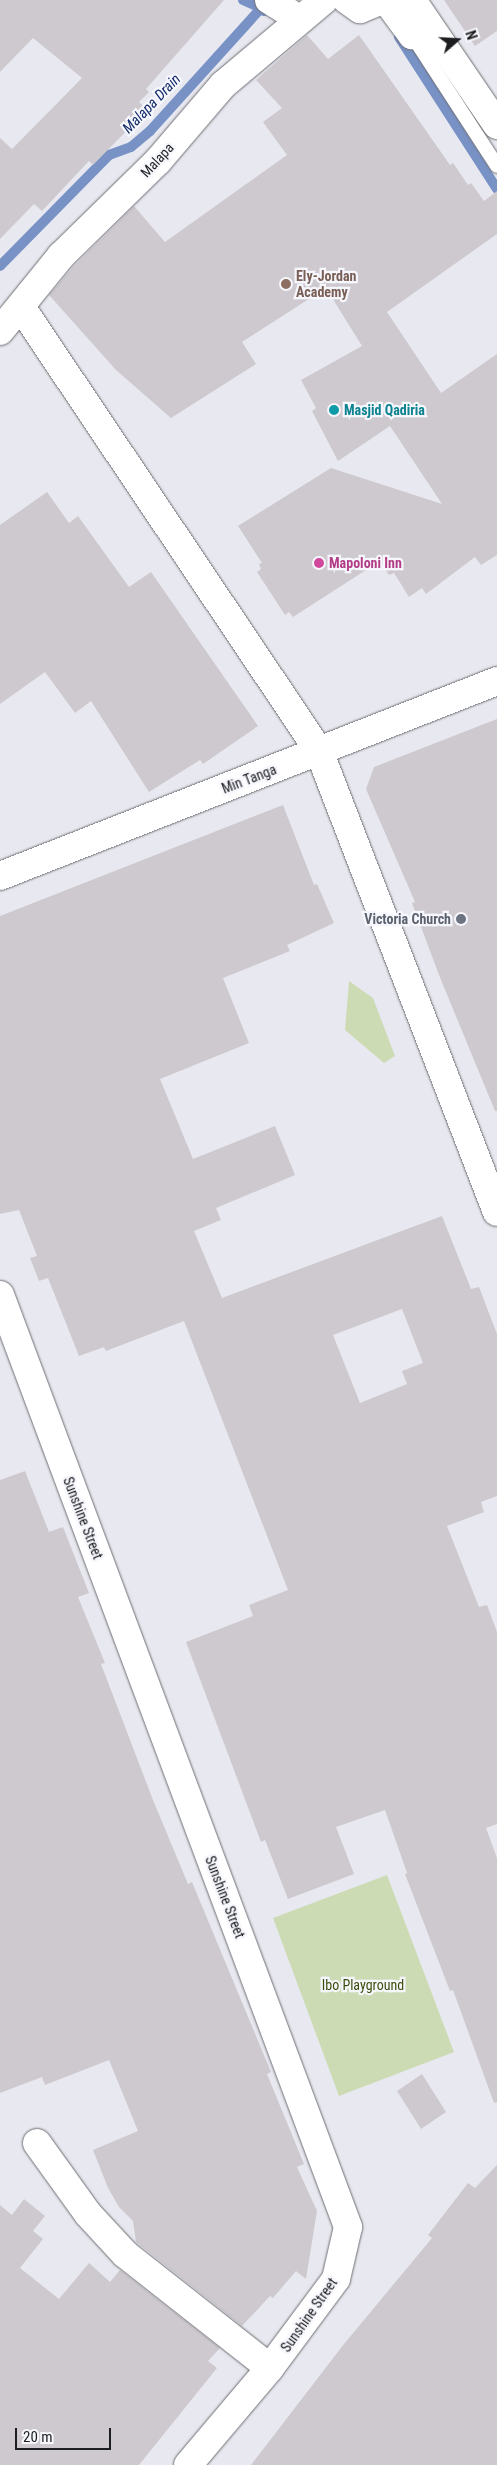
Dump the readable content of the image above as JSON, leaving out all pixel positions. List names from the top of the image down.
{
  "streets": {
    "street": ["Malapa", "Min Tanga", "Sunshine Street"]
  },
  "water": ["Malapa Drain"],
  "parks": ["Ibo Playground"],
  "places": [
    "Ely-Jordan Academy",
    "Masjid Qadiria",
    "Mapoloni Inn",
    "Victoria Church"
  ],
  "scale_bar": "20 m",
  "north": "right"
}
